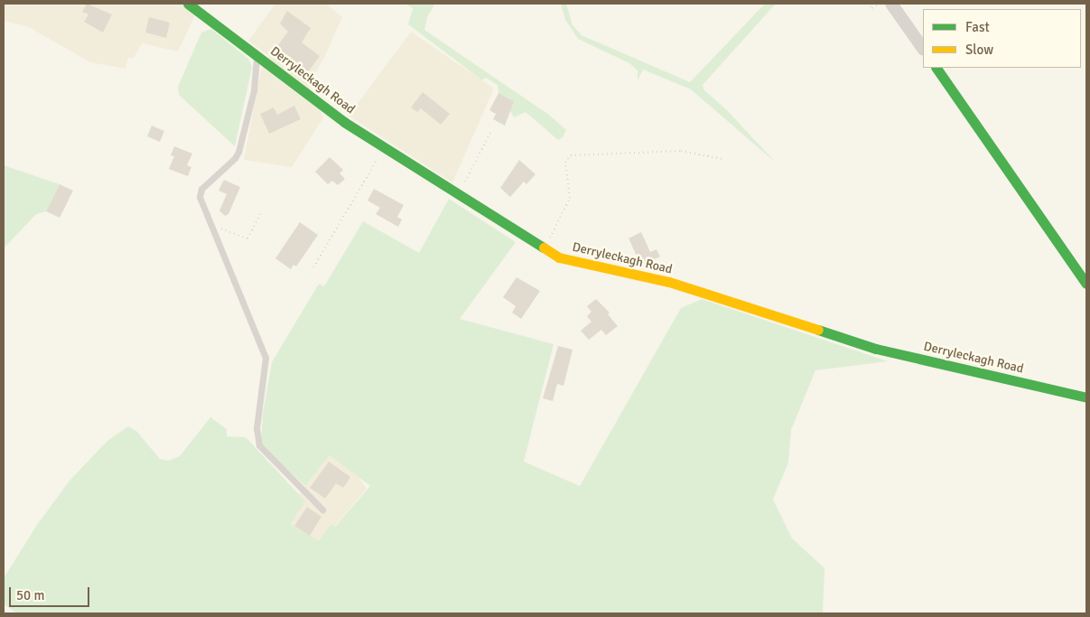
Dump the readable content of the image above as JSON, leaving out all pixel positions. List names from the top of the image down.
{
  "streets": {
    "street": ["Derryleckagh Road"]
  },
  "legend": ["Fast", "Slow"],
  "scale_bar": "50 m"
}
